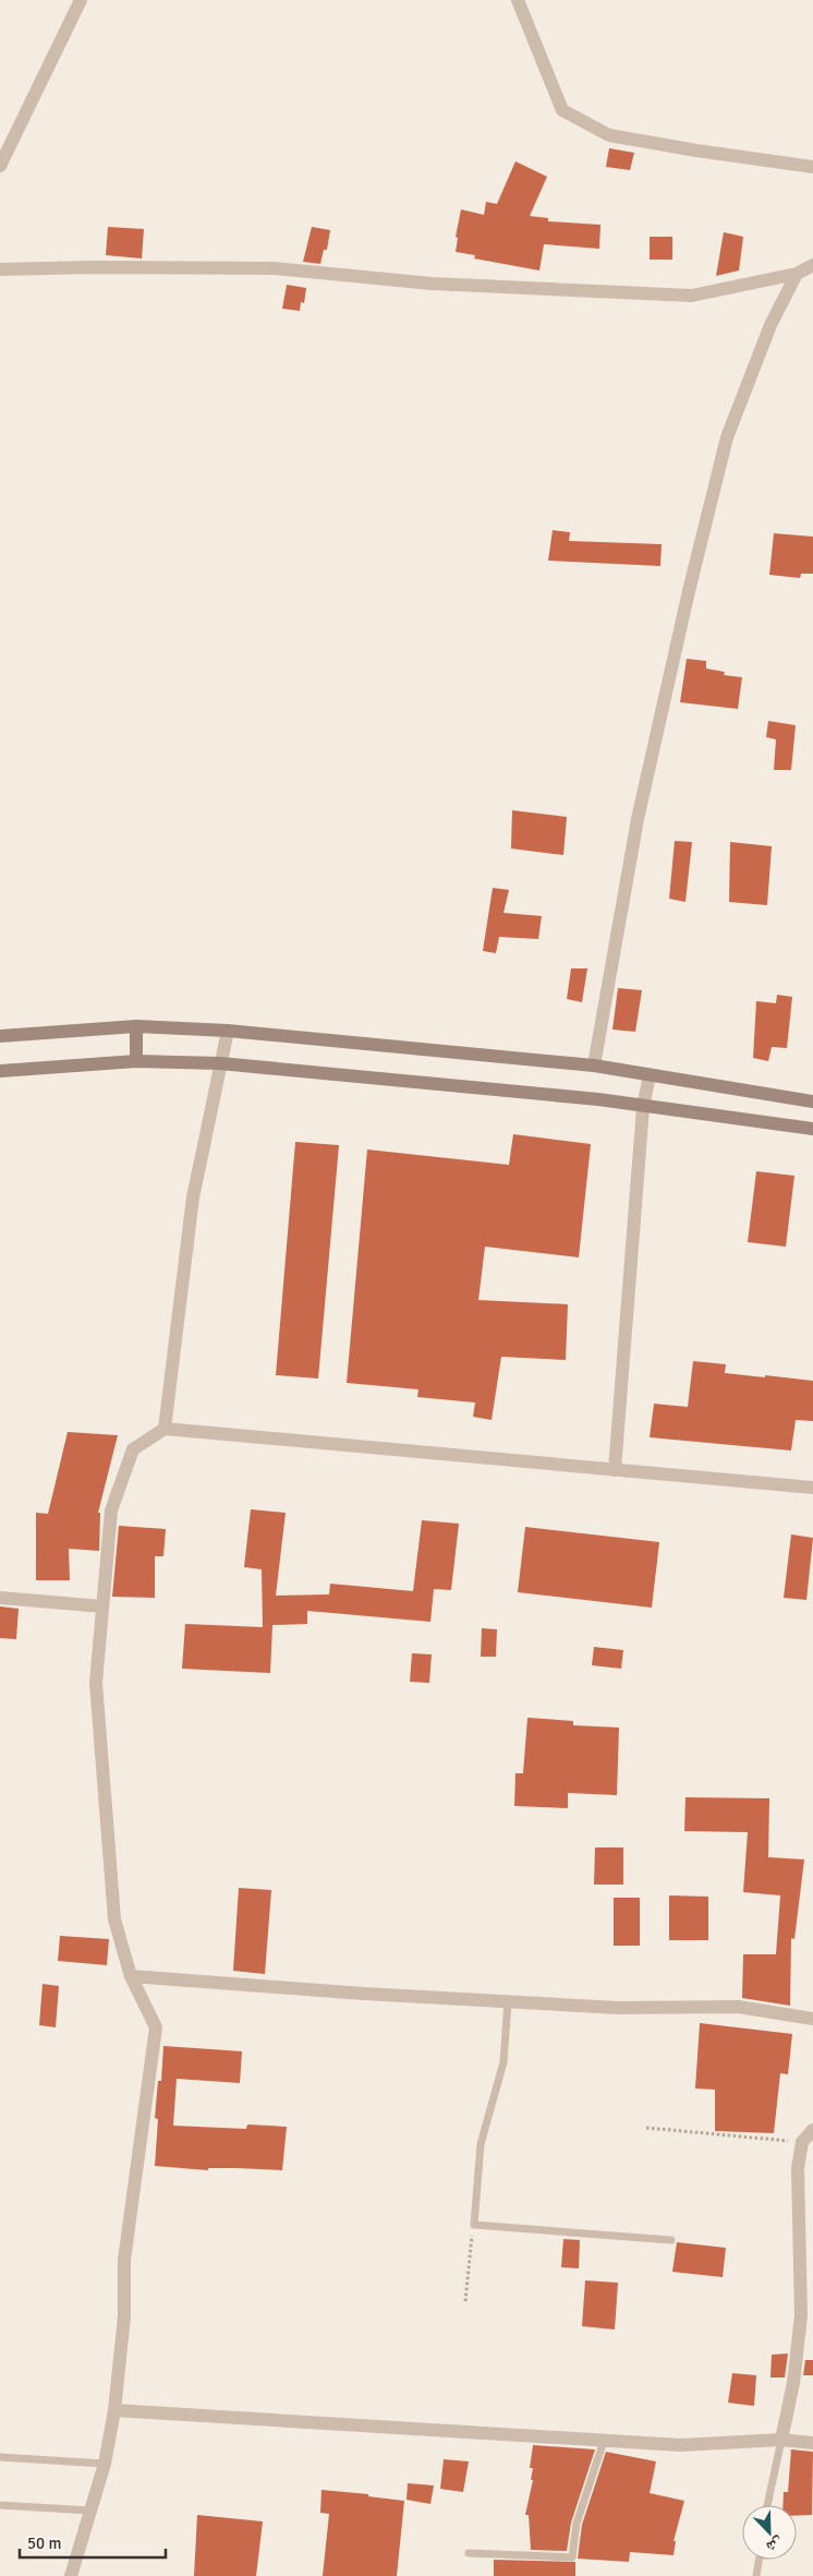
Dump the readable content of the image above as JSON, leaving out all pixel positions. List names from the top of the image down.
{
  "scale_bar": "50 m",
  "north": "bottom right"
}
